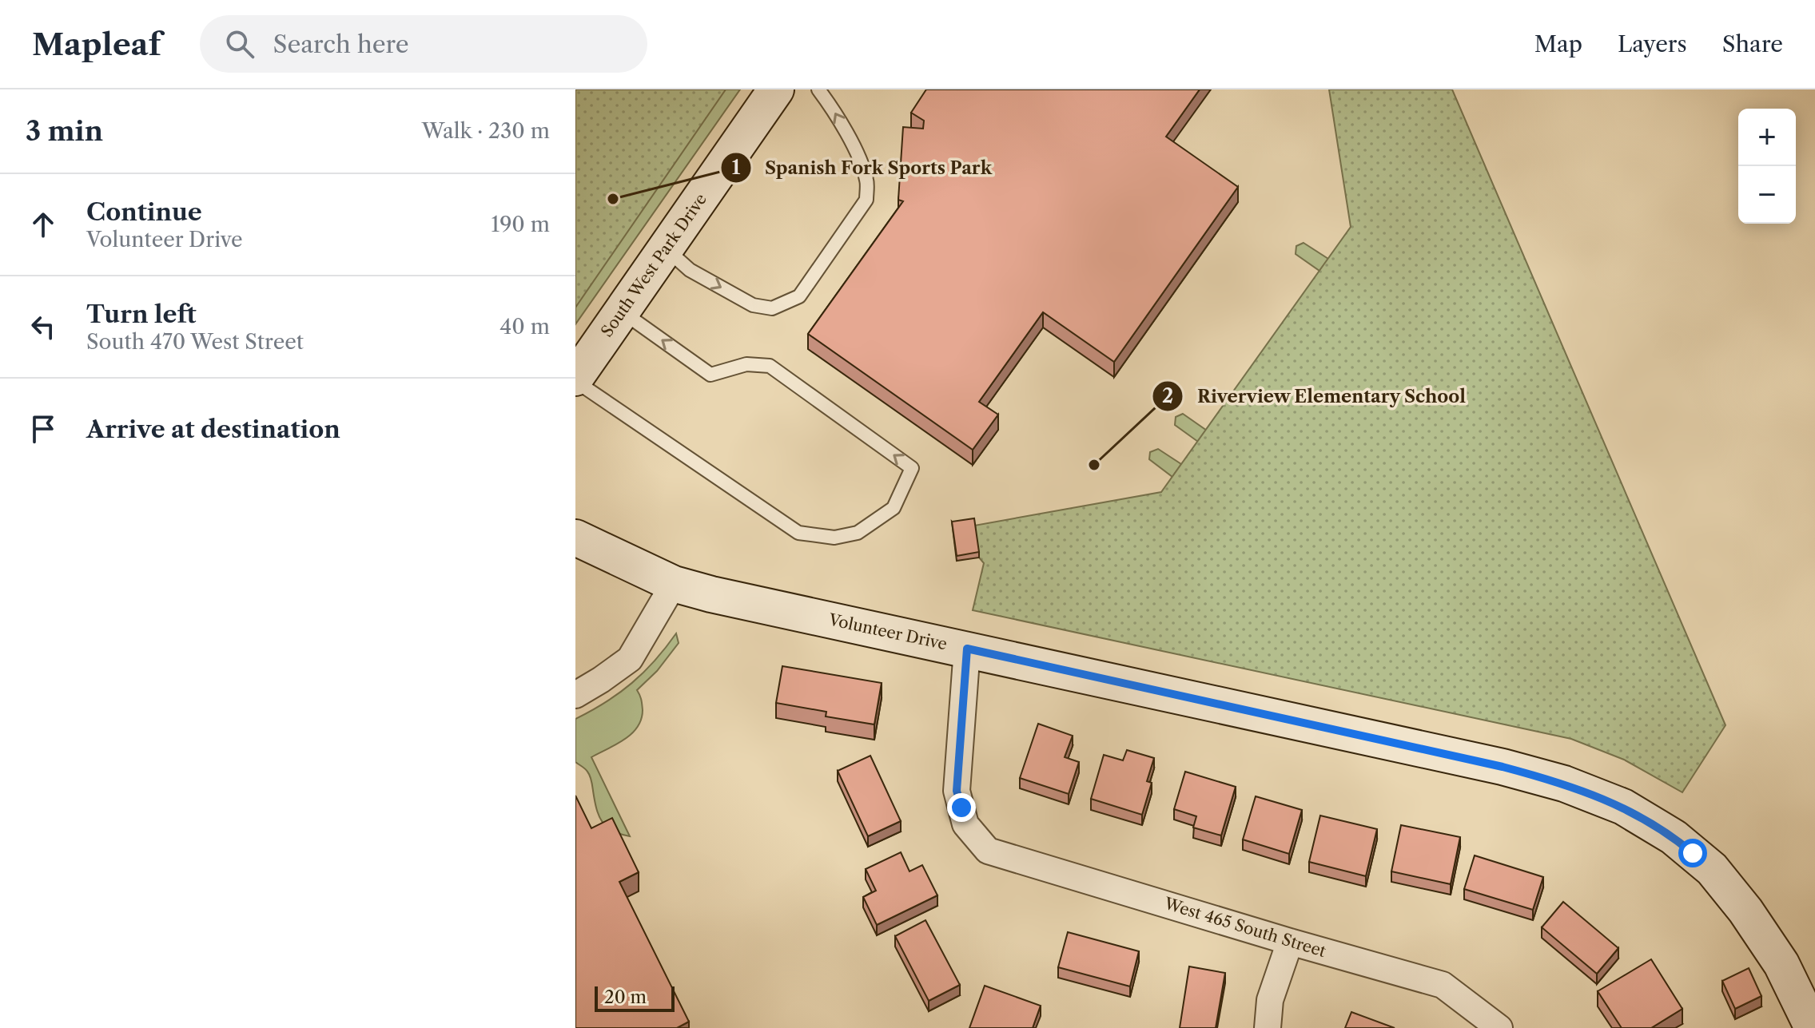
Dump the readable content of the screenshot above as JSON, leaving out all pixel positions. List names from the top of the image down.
{
  "streets": {
    "street": ["South West Park Drive", "Volunteer Drive", "West 465 South Street"]
  },
  "crossings": [
    ["Volunteer Drive", "West 465 South Street"]
  ],
  "places": ["Spanish Fork Sports Park", "Riverview Elementary School"],
  "scale_bar": "20 m",
  "page": {
    "header": "Mapleaf",
    "search": "Search here",
    "nav": ["Map", "Layers", "Share"],
    "heading": ["3 min", "Walk · 230 m"],
    "map_buttons": ["+", "−"],
    "list": [
      ["Continue", "Volunteer Drive", "190 m"],
      ["Turn left", "South 470 West Street", "40 m"],
      "Arrive at destination"
    ],
    "scale": "20 m"
  }
}
